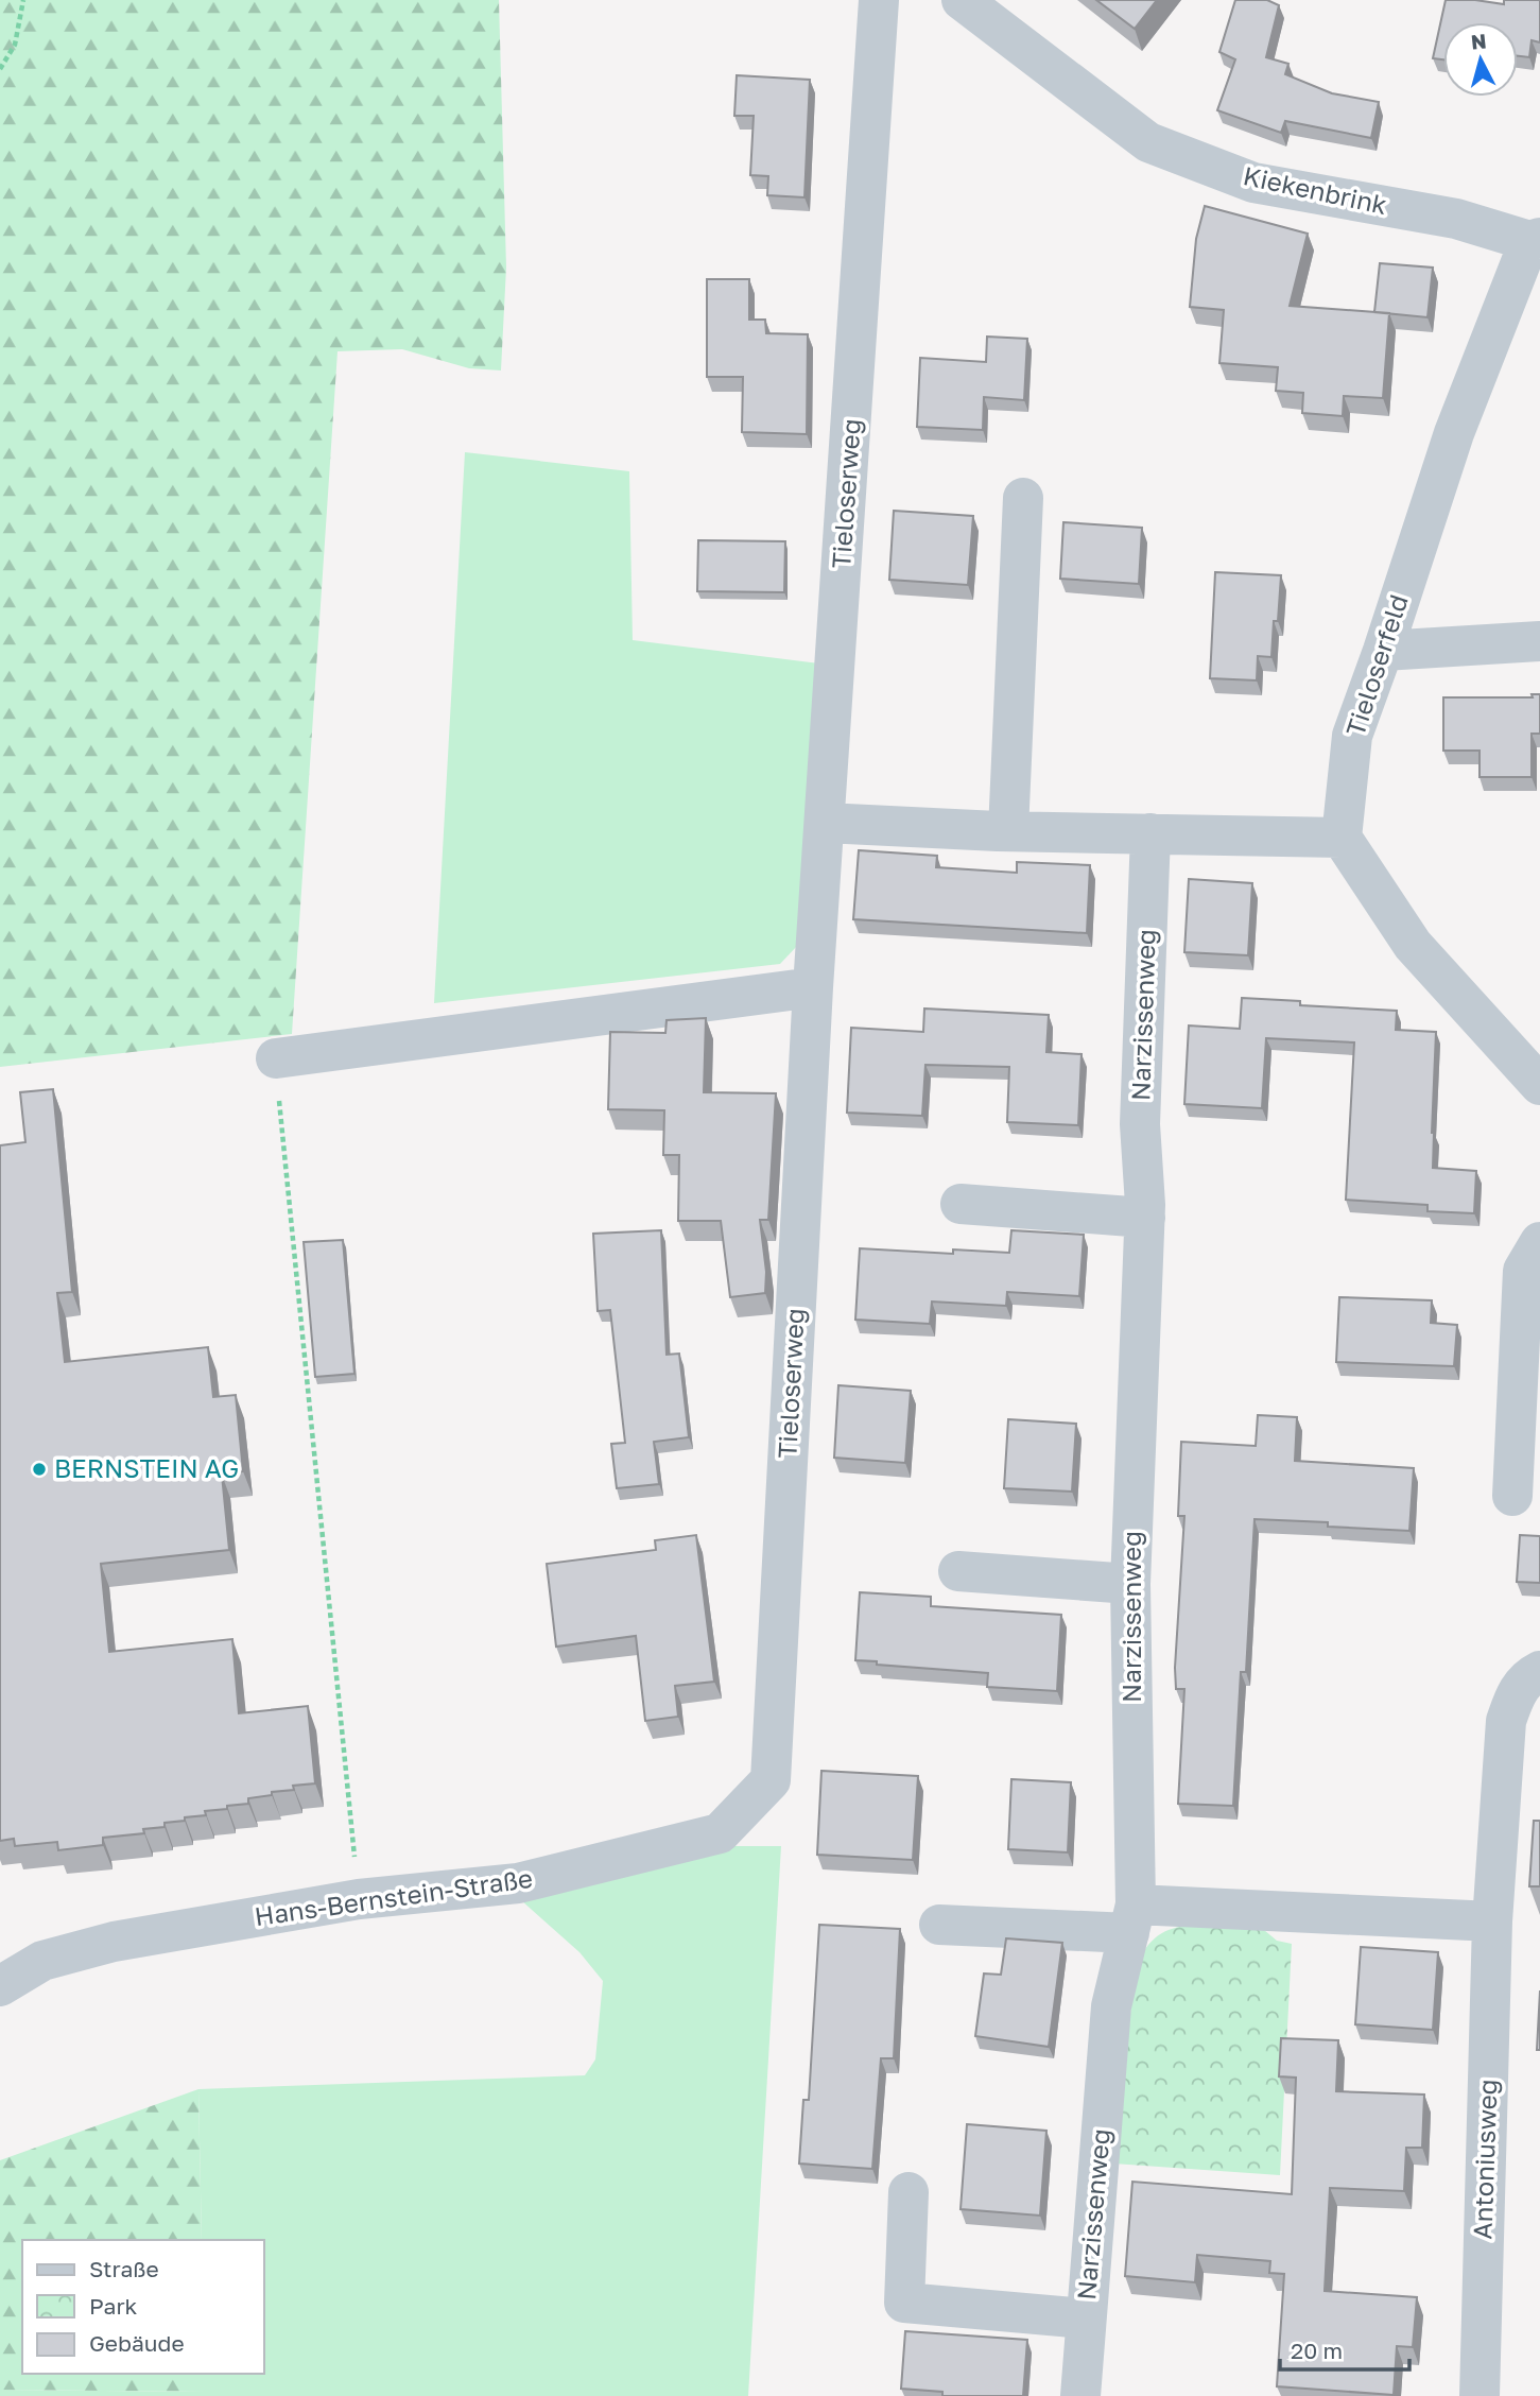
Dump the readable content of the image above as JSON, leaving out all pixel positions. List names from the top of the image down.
{
  "streets": {
    "street": [
      "Kiekenbrink",
      "Tieloserweg",
      "Tieloserfeld",
      "Narzissenweg",
      "Hans-Bernstein-Straße",
      "Antoniusweg"
    ]
  },
  "crossings": [
    ["Kiekenbrink", "Tieloserfeld"],
    ["Tieloserweg", "Hans-Bernstein-Straße"]
  ],
  "places": ["BERNSTEIN AG"],
  "legend": ["Straße", "Park", "Gebäude"],
  "scale_bar": "20 m",
  "north": "top"
}
